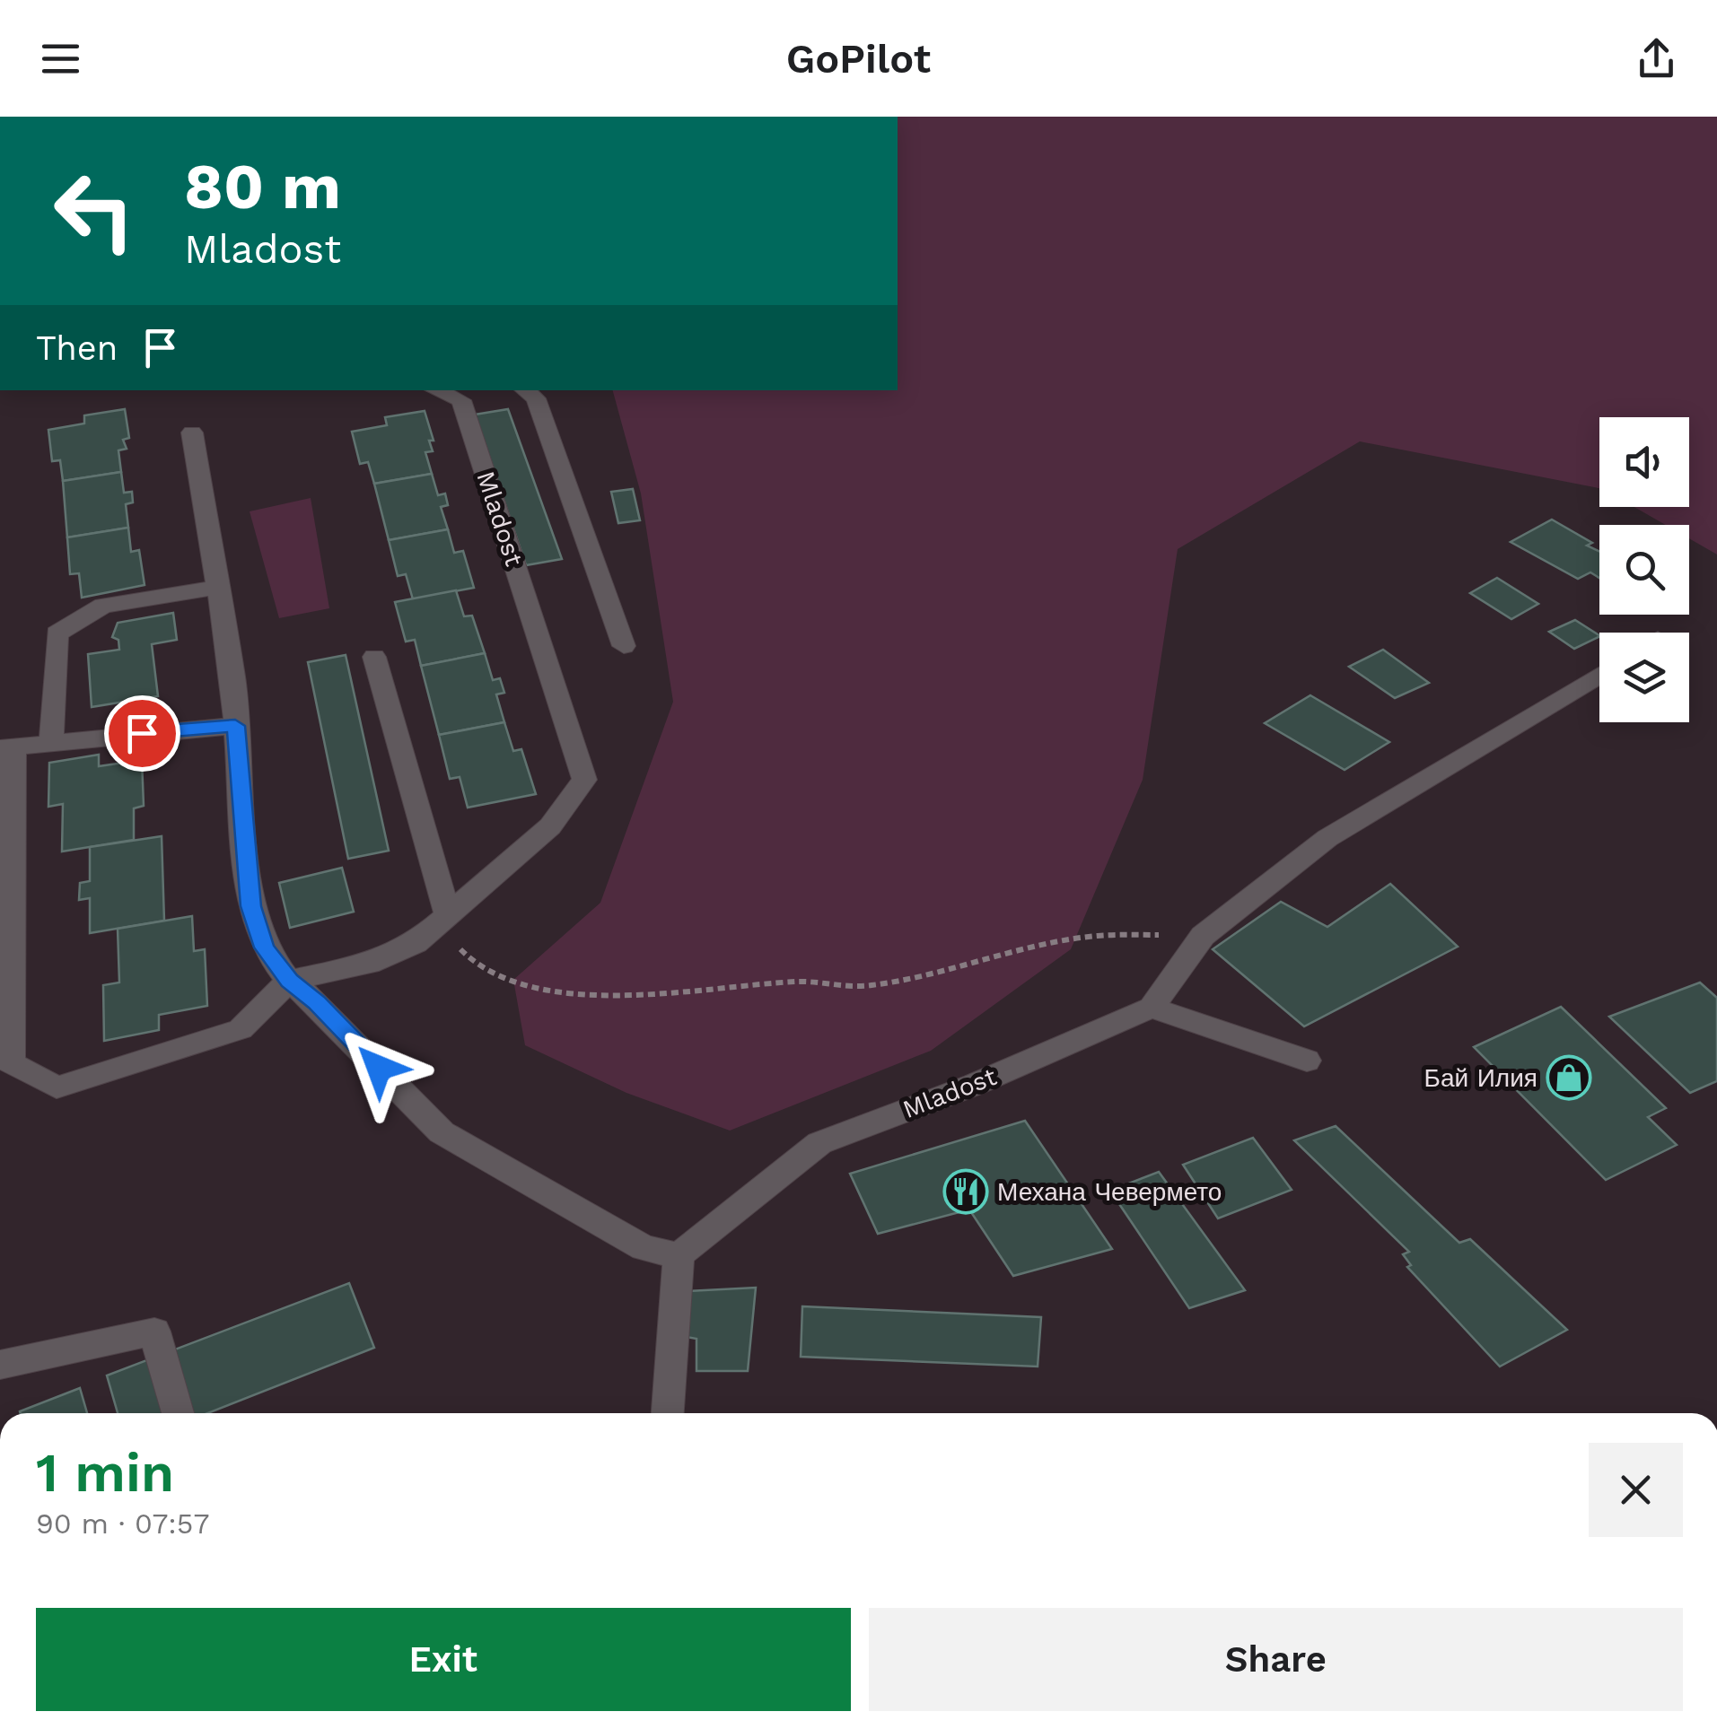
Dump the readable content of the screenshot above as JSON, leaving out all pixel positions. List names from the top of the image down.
{
  "streets": {
    "street": ["Mladost"]
  },
  "places": {
    "shop": ["Бай Илия"],
    "restaurant": ["Механа Чевермето"]
  },
  "page": {
    "header": "GoPilot",
    "turn": ["80 m", "Mladost"],
    "then": "Then",
    "heading": ["1 min", "90 m · 07:57"],
    "buttons": ["Exit", "Share"]
  }
}
